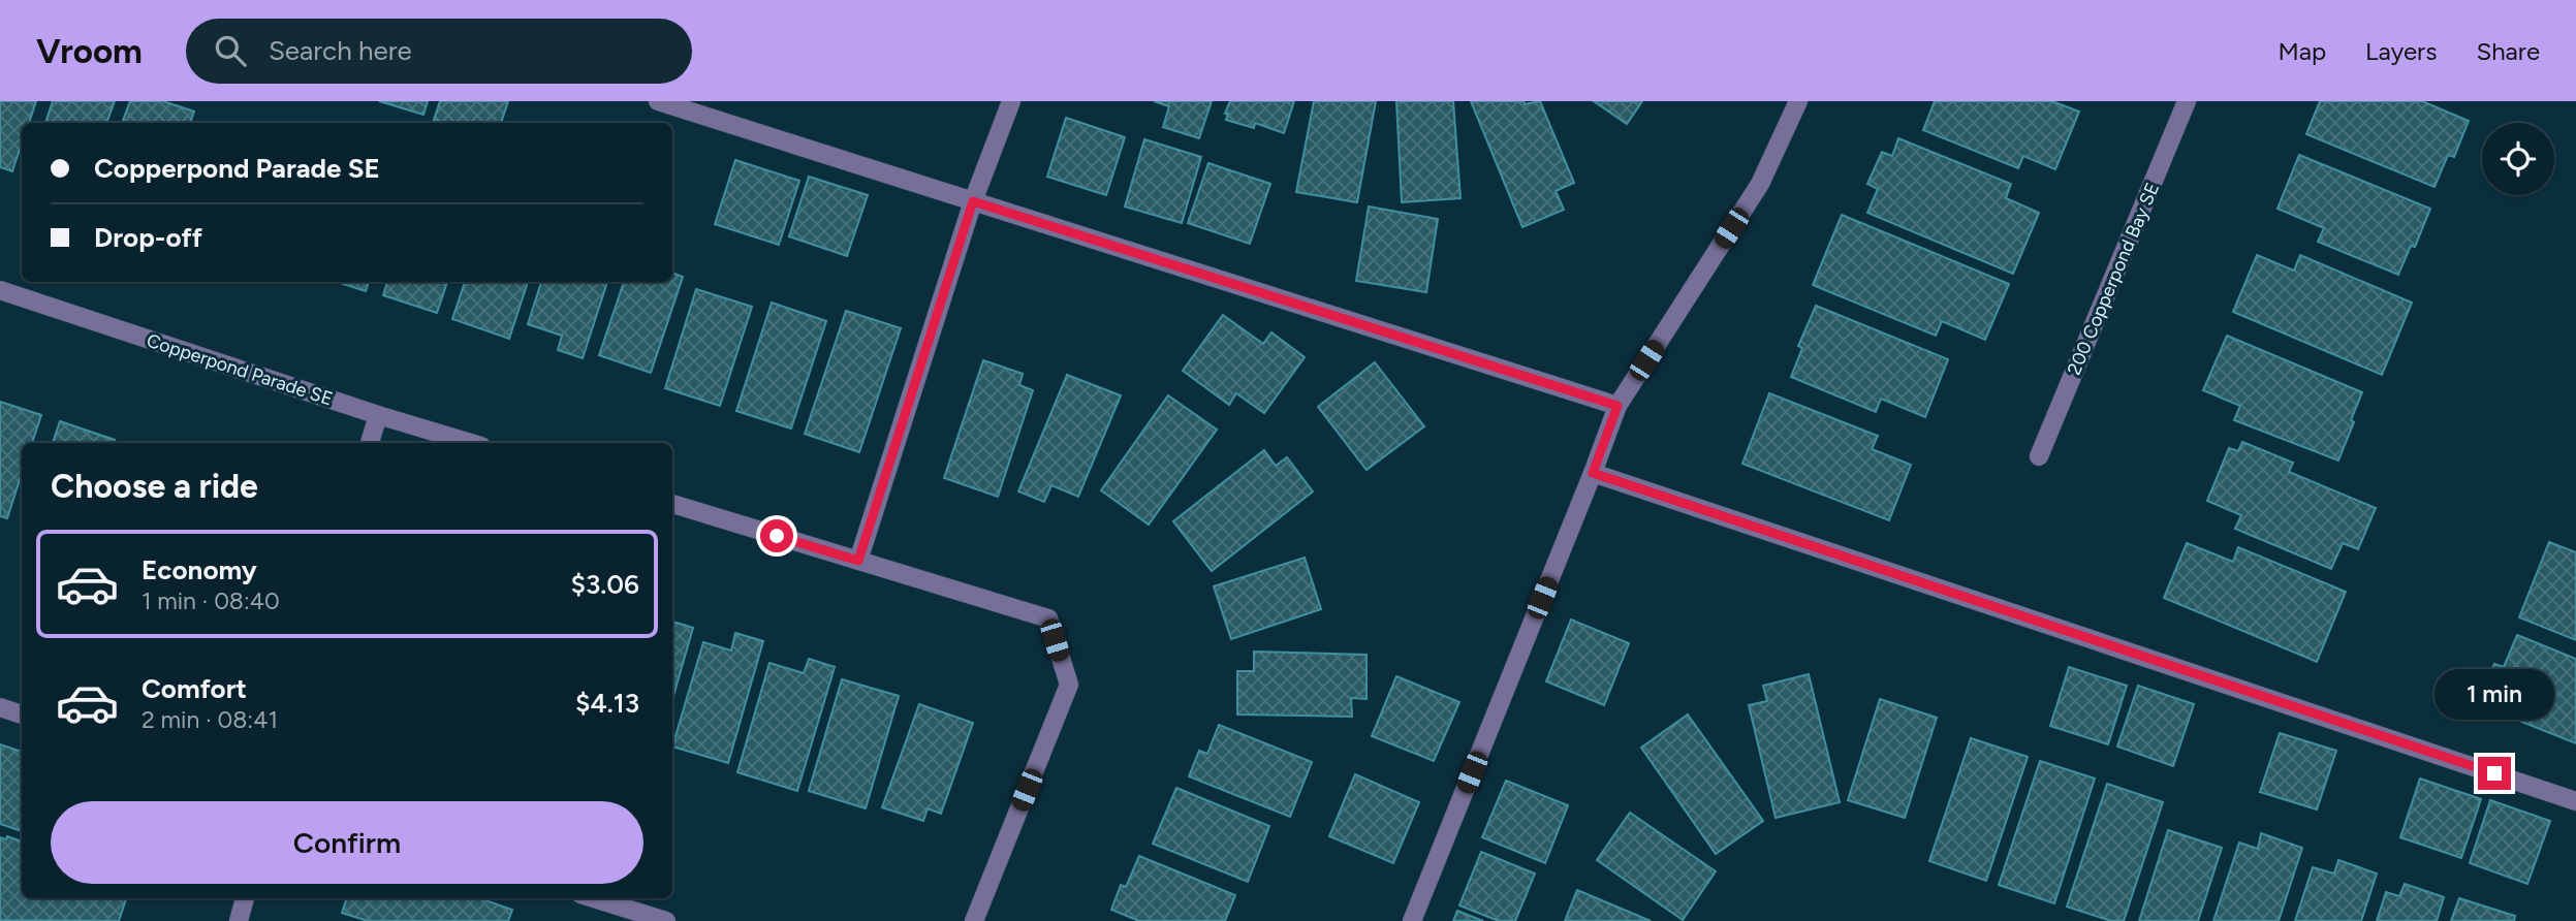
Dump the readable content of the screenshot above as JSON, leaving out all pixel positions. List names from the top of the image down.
{
  "streets": {
    "street": ["200 Copperpond Bay SE", "Copperpond Parade SE"]
  },
  "page": {
    "header": "Vroom",
    "search": "Search here",
    "nav": ["Map", "Layers", "Share"],
    "banner": ["Copperpond Parade SE", "Drop-off"],
    "heading": "Choose a ride",
    "list": [
      {
        "name": "Economy",
        "note": "1 min · 08:40",
        "value": "$3.06"
      },
      {
        "name": "Comfort",
        "note": "2 min · 08:41",
        "value": "$4.13"
      }
    ],
    "bubble": "1 min",
    "buttons": "Confirm"
  }
}
